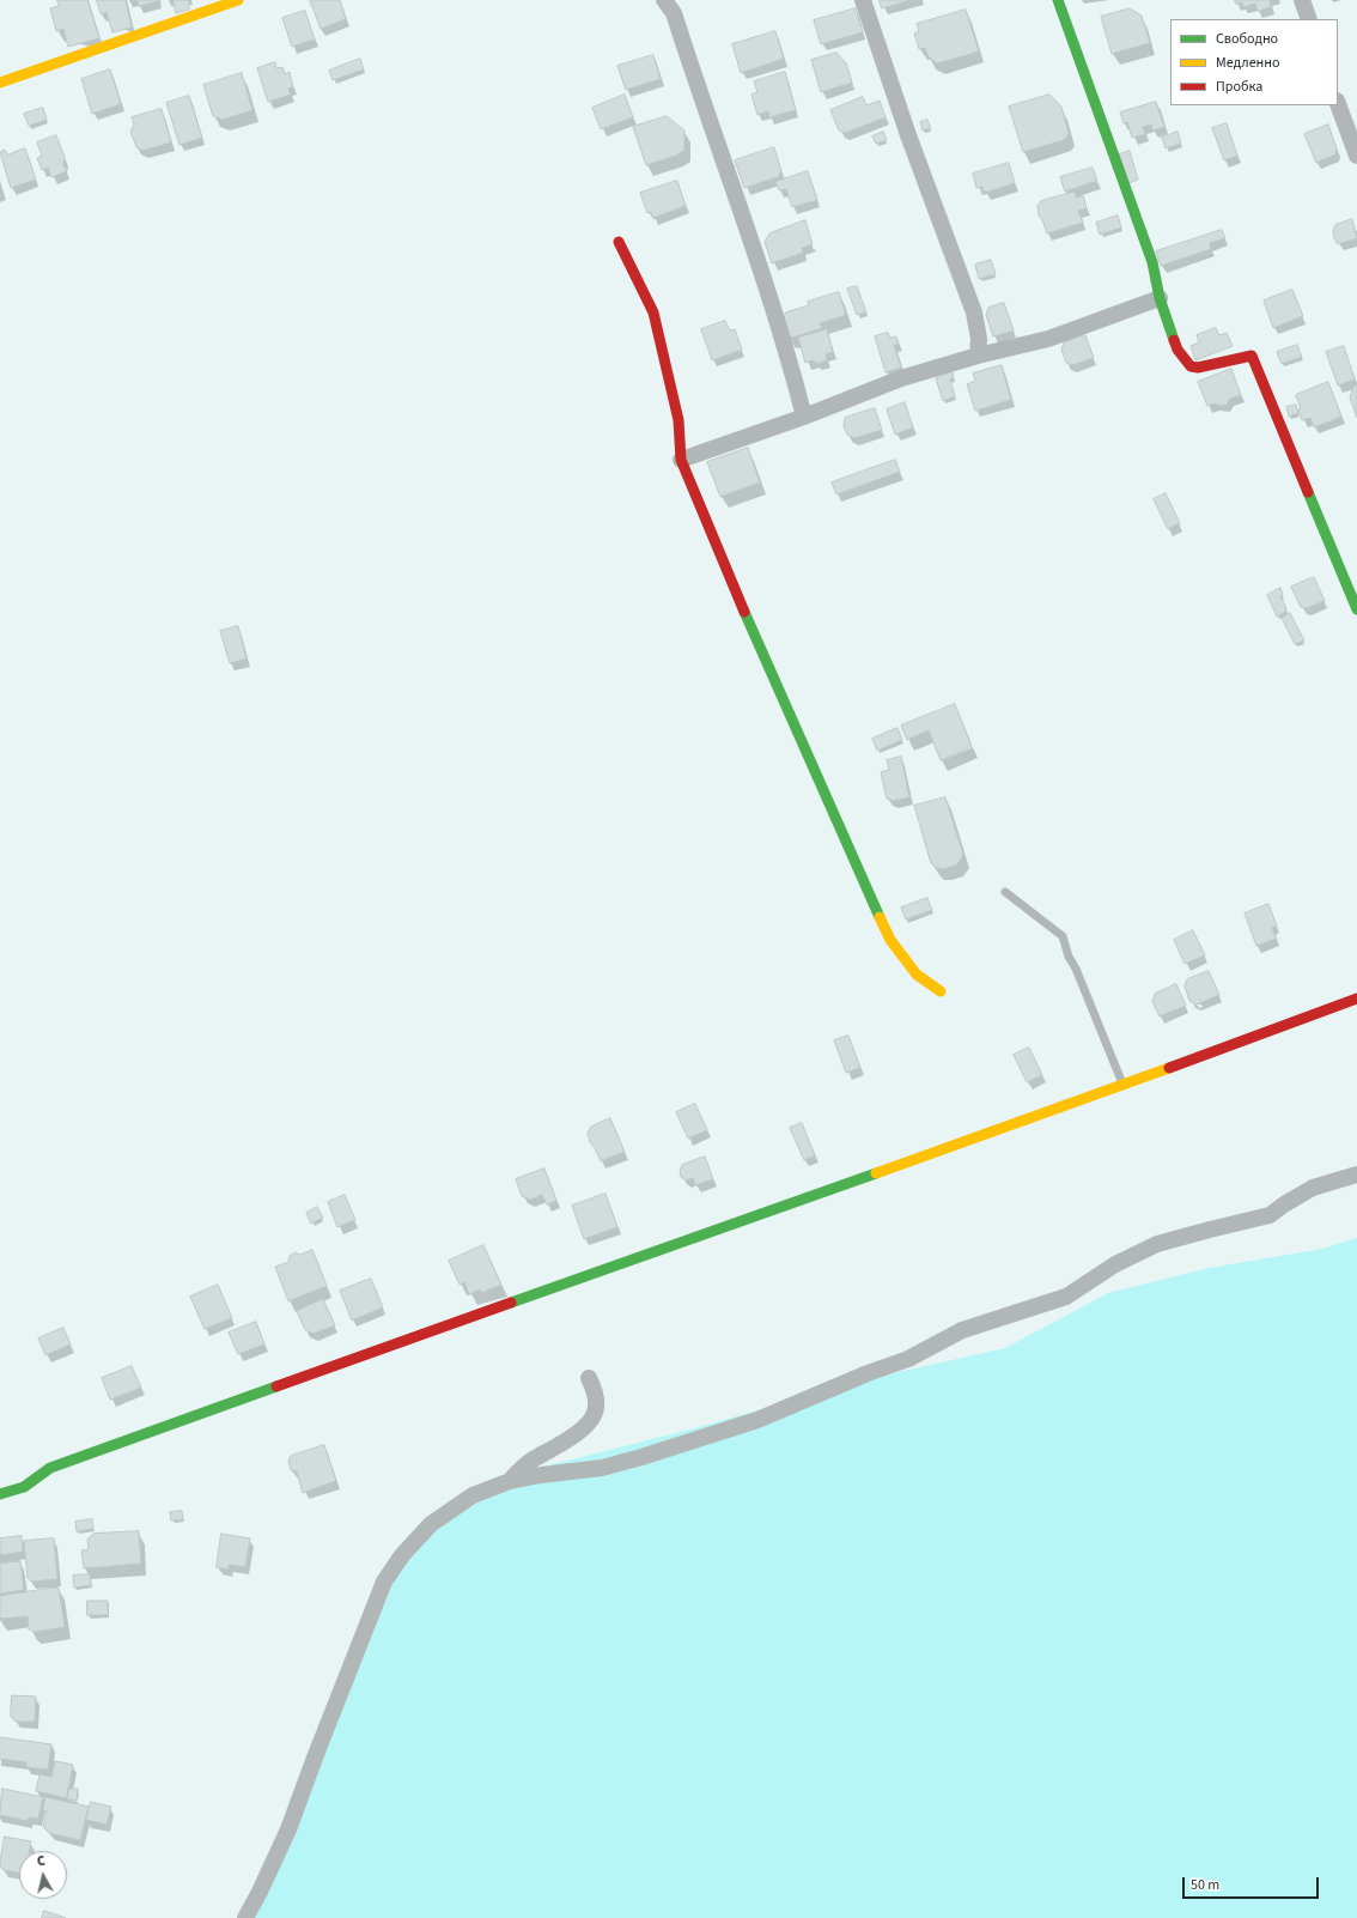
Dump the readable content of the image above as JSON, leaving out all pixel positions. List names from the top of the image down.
{
  "legend": ["Свободно", "Медленно", "Пробка"],
  "scale_bar": "50 m",
  "north": "top"
}
